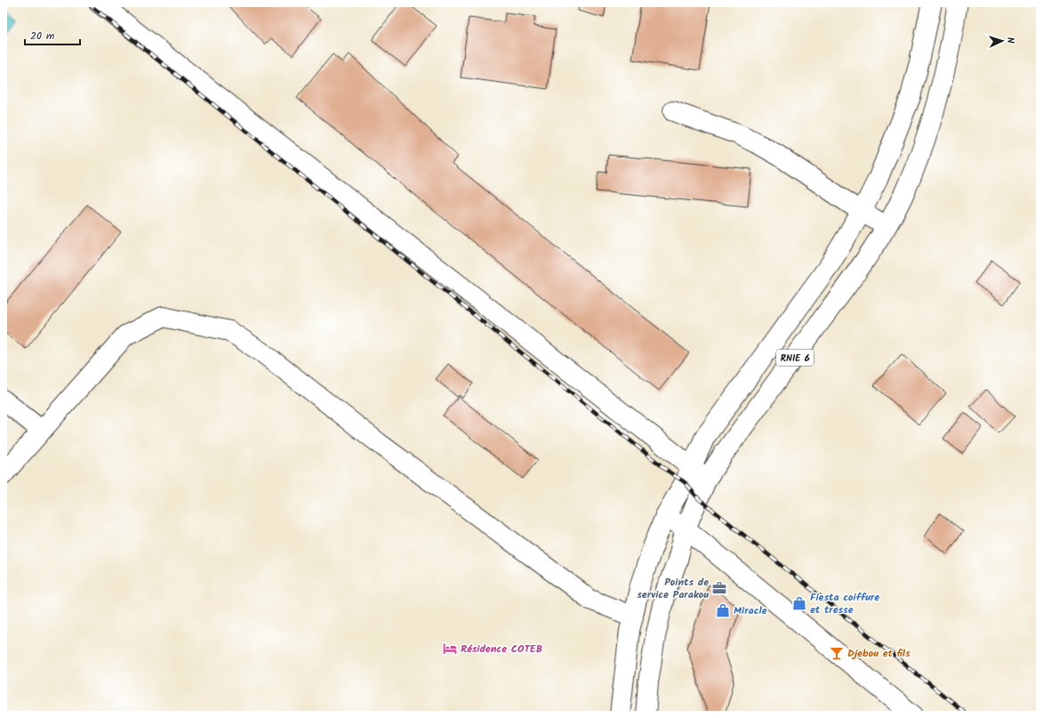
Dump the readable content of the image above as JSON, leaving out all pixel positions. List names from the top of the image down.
{
  "streets": {
    "main road": ["RNIE 6"]
  },
  "places": {
    "office": ["Points de service Parakou"],
    "shop": ["Fiesta coiffure et tresse", "Miracle"],
    "hotel": ["Résidence COTEB"],
    "bar": ["Djebou et fils"]
  },
  "scale_bar": "20 m",
  "north": "right"
}
